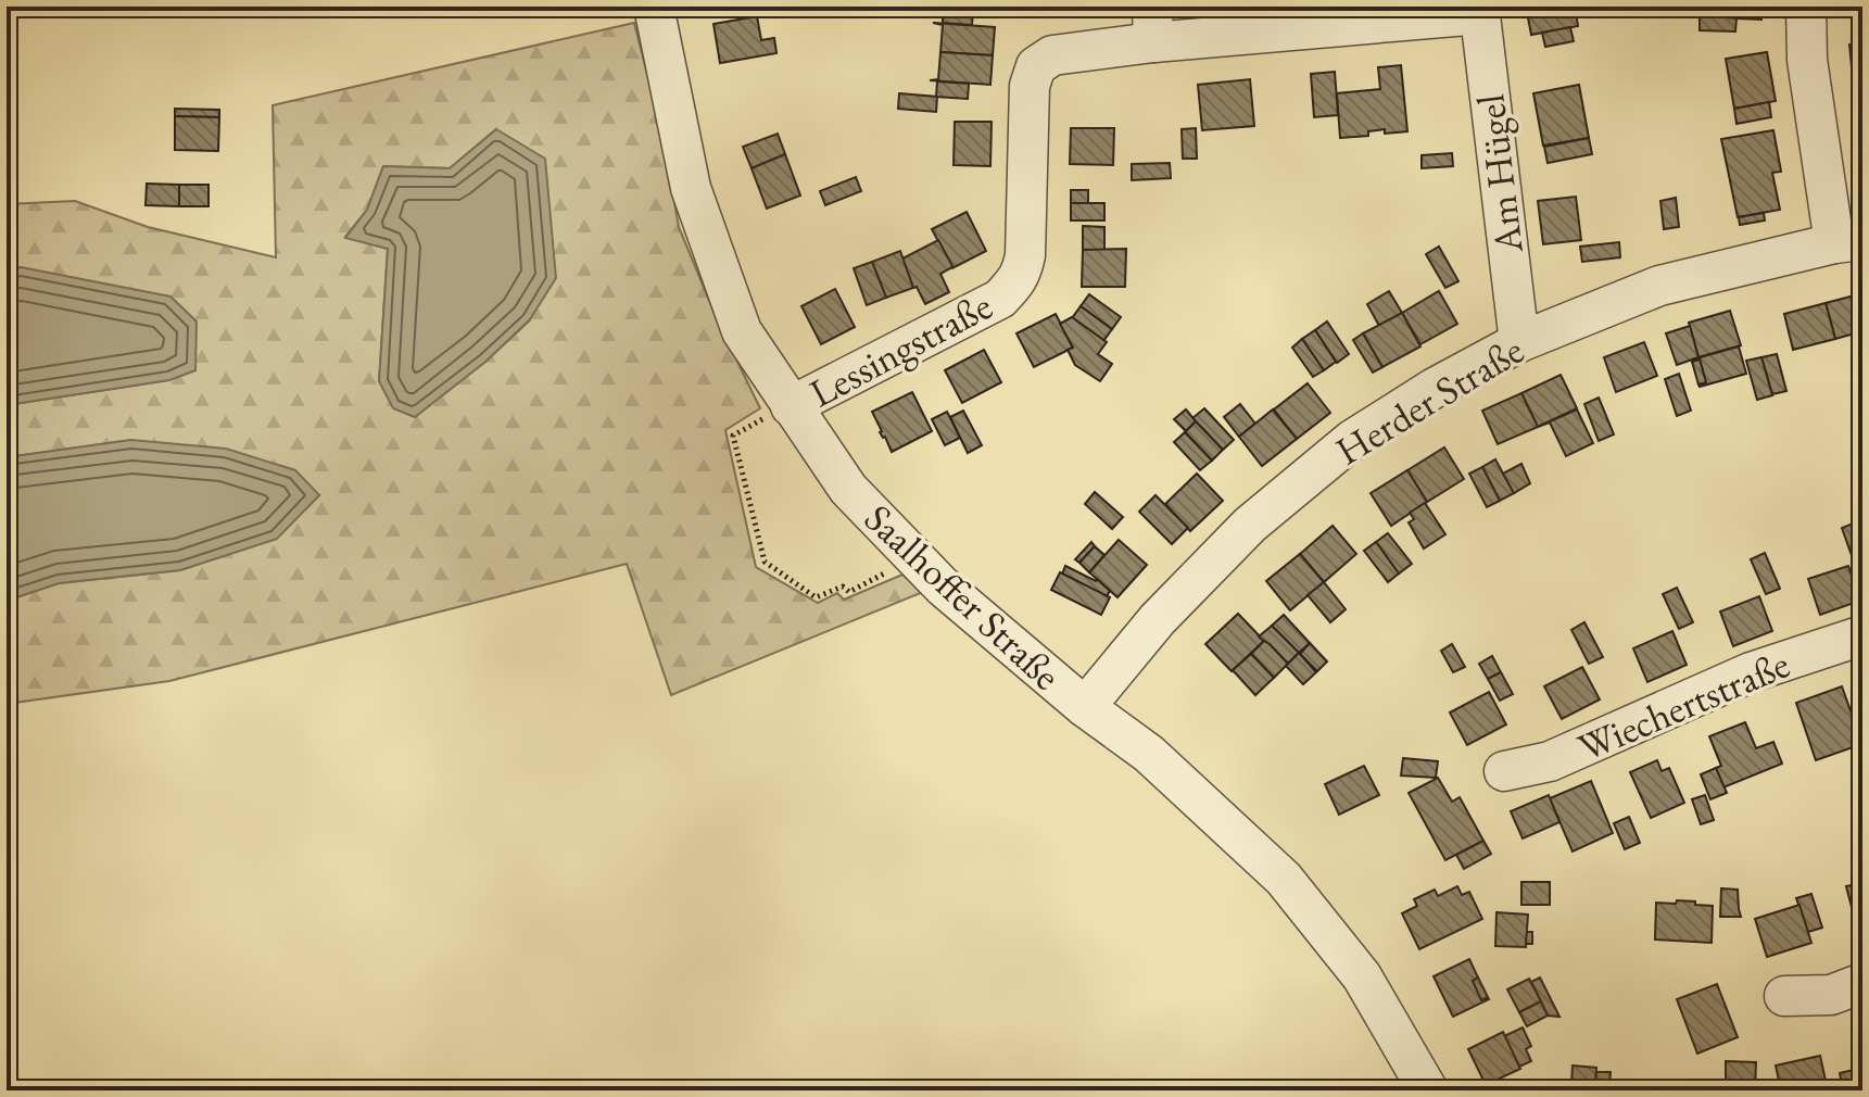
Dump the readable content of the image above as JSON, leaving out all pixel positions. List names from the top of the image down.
{
  "streets": {
    "street": [
      "Am Hügel",
      "Lessingstraße",
      "Herder Straße",
      "Saalhoffer Straße",
      "Wiechertstraße"
    ]
  },
  "crossings": [
    ["Am Hügel", "Lessingstraße"],
    ["Am Hügel", "Herder Straße"],
    ["Lessingstraße", "Saalhoffer Straße"],
    ["Herder Straße", "Saalhoffer Straße"]
  ]
}
